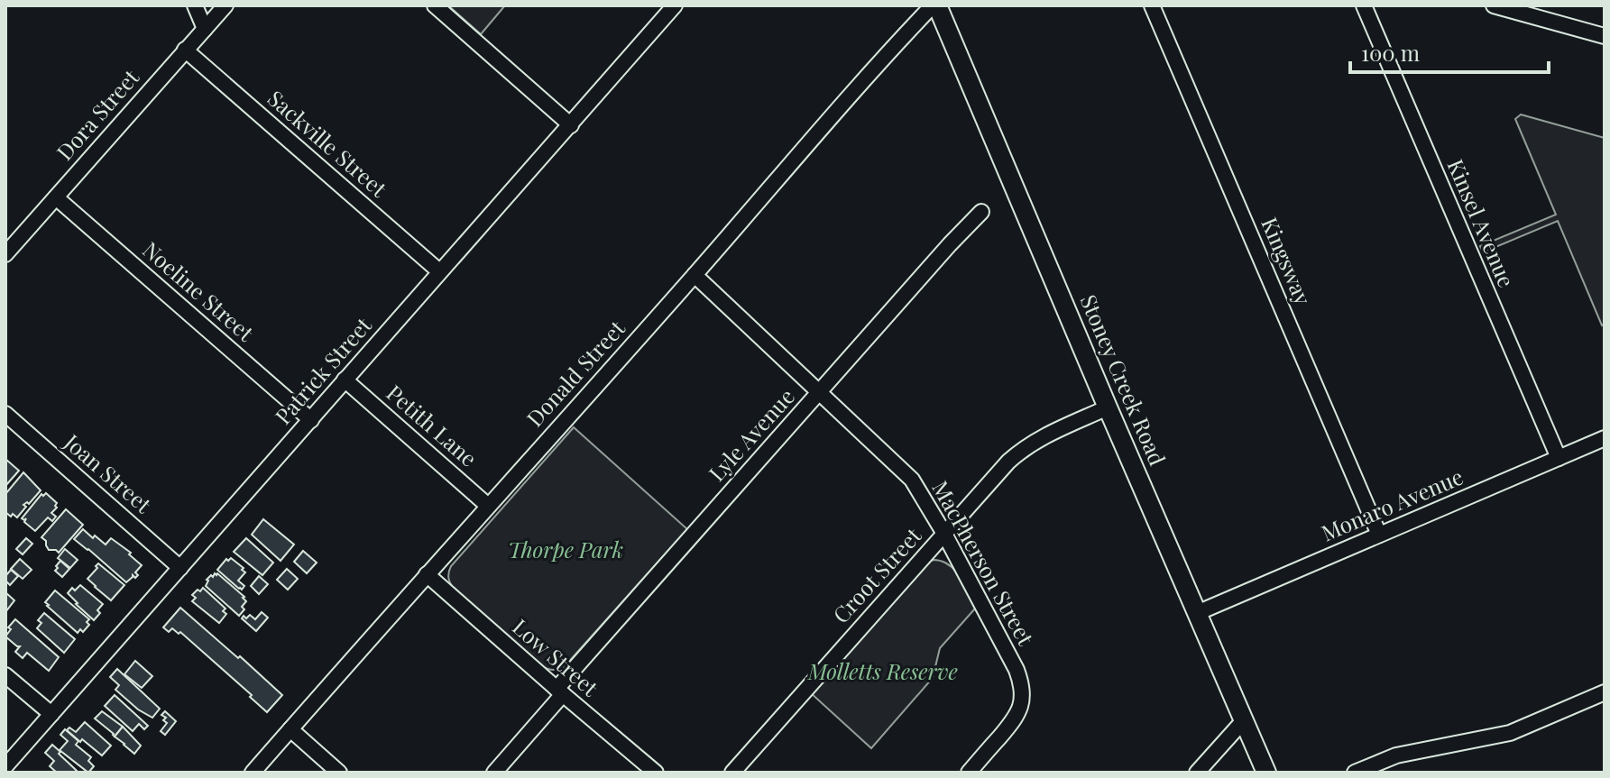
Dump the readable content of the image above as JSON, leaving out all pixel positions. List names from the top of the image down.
{
  "streets": {
    "main road": ["Stoney Creek Road"],
    "street": [
      "Dora Street",
      "Sackville Street",
      "Kinsel Avenue",
      "Kingsway",
      "Noeline Street",
      "Patrick Street",
      "Donald Street",
      "Petith Lane",
      "Lyle Avenue",
      "Joan Street",
      "Monaro Avenue",
      "MacPherson Street",
      "Croot Street",
      "Low Street"
    ]
  },
  "crossings": [
    ["Dora Street", "Sackville Street"],
    ["Dora Street", "Noeline Street"],
    ["Sackville Street", "Patrick Street"],
    ["Kinsel Avenue", "Monaro Avenue"],
    ["Kingsway", "Monaro Avenue"],
    ["Noeline Street", "Patrick Street"],
    ["Patrick Street", "Petith Lane"],
    ["Patrick Street", "Joan Street"],
    ["Donald Street", "Stoney Creek Road"],
    ["Donald Street", "Petith Lane"],
    ["Donald Street", "MacPherson Street"],
    ["Donald Street", "Low Street"],
    ["Stoney Creek Road", "Monaro Avenue"],
    ["Stoney Creek Road", "Croot Street"],
    ["Lyle Avenue", "MacPherson Street"],
    ["Lyle Avenue", "Low Street"],
    ["MacPherson Street", "Croot Street"]
  ],
  "parks": ["Thorpe Park", "Molletts Reserve"],
  "scale_bar": "100 m"
}
